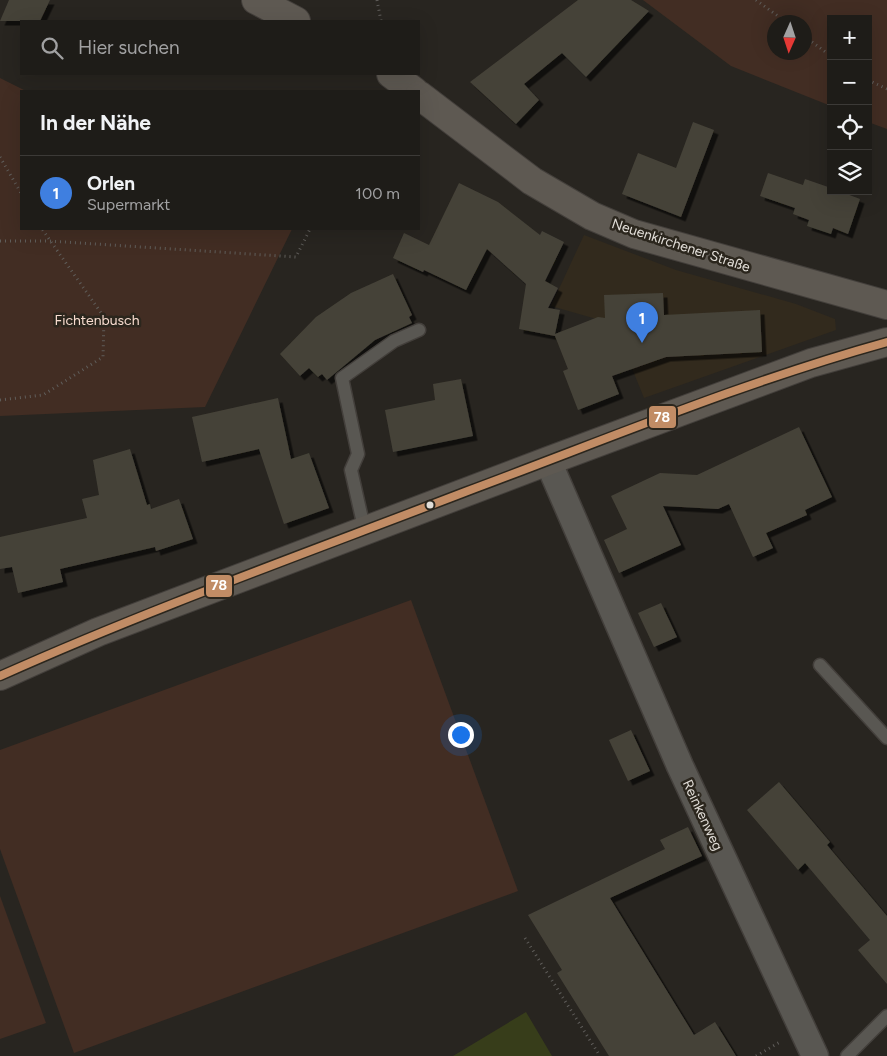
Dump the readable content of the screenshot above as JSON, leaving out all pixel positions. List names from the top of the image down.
{
  "streets": {
    "main road": ["Neuenkirchener Straße"],
    "street": ["Reinkenweg"]
  },
  "parks": ["Fichtenbusch"],
  "lines": ["transit line 78"],
  "north": "bottom",
  "page": {
    "map_buttons": ["+", "−"],
    "search": "Hier suchen",
    "heading": "In der Nähe",
    "list": [
      {
        "mark": "1",
        "name": "Orlen",
        "note": "Supermarkt",
        "value": "100 m"
      }
    ],
    "pins": "1"
  }
}
